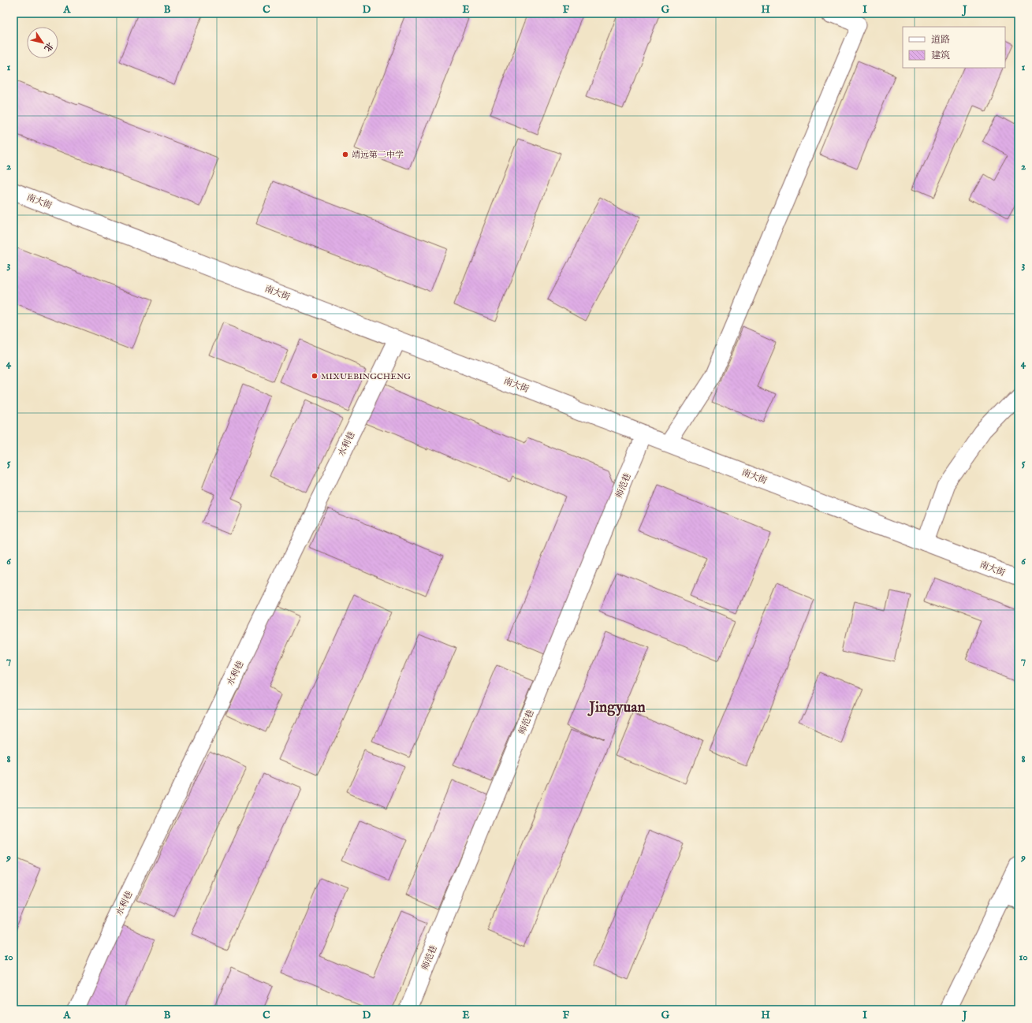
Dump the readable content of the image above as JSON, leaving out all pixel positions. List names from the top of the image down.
{
  "streets": {
    "street": ["南大街", "水利巷", "师范巷"]
  },
  "crossings": [
    ["南大街", "水利巷"],
    ["南大街", "师范巷"]
  ],
  "districts": ["Jingyuan"],
  "places": ["靖远第二中学", "MIXUEBINGCHENG"],
  "legend": ["道路", "建筑"],
  "north": "bottom right",
  "grid": {
    "columns": [
      "A",
      "B",
      "C",
      "D",
      "E",
      "F",
      "G",
      "H",
      "I",
      "J"
    ],
    "rows": [
      "1",
      "2",
      "3",
      "4",
      "5",
      "6",
      "7",
      "8",
      "9",
      "10"
    ]
  }
}
